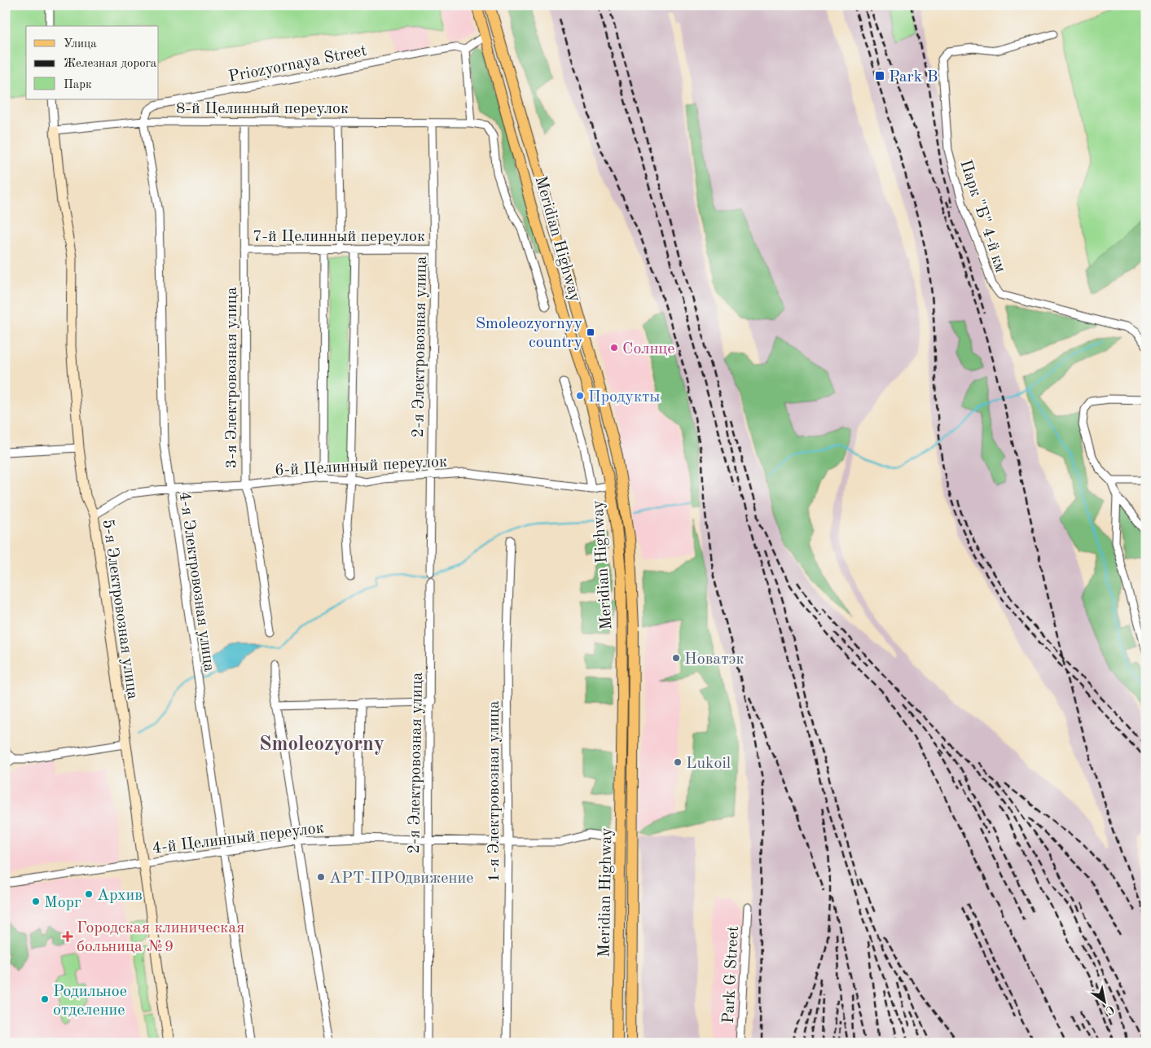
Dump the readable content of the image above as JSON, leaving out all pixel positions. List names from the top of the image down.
{
  "streets": {
    "main road": ["Meridian Highway"],
    "street": [
      "Priozyornaya Street",
      "8-й Целинный переулок",
      "Парк \"Б\" 4-й км",
      "7-й Целинный переулок",
      "2-я Электровозная улица",
      "3-я Электровозная улица",
      "6-й Целинный переулок",
      "4-я Электровозная улица",
      "5-я Электровозная улица",
      "1-я Электровозная улица",
      "4-й Целинный переулок",
      "Park G Street"
    ]
  },
  "crossings": [
    ["Priozyornaya Street", "8-й Целинный переулок"],
    ["Priozyornaya Street", "4-я Электровозная улица"],
    ["8-й Целинный переулок", "2-я Электровозная улица"],
    ["8-й Целинный переулок", "3-я Электровозная улица"],
    ["8-й Целинный переулок", "4-я Электровозная улица"],
    ["8-й Целинный переулок", "5-я Электровозная улица"],
    ["7-й Целинный переулок", "2-я Электровозная улица"],
    ["7-й Целинный переулок", "3-я Электровозная улица"],
    ["Meridian Highway", "6-й Целинный переулок"],
    ["Meridian Highway", "4-й Целинный переулок"],
    ["2-я Электровозная улица", "6-й Целинный переулок"],
    ["2-я Электровозная улица", "4-й Целинный переулок"],
    ["3-я Электровозная улица", "6-й Целинный переулок"],
    ["6-й Целинный переулок", "4-я Электровозная улица"],
    ["6-й Целинный переулок", "5-я Электровозная улица"],
    ["4-я Электровозная улица", "4-й Целинный переулок"],
    ["5-я Электровозная улица", "4-й Целинный переулок"],
    ["1-я Электровозная улица", "4-й Целинный переулок"]
  ],
  "districts": ["Smoleozyorny"],
  "places": {
    "transit": ["Park B", "Smoleozyornyy country"],
    "other": [
      "Солнце",
      "Продукты",
      "Новатэк",
      "Lukoil",
      "АРТ-ПРОдвижение",
      "Архив",
      "Морг",
      "Родильное отделение"
    ],
    "health": ["Городская клиническая больница №9"]
  },
  "legend": ["Улица", "Железная дорога", "Парк"],
  "north": "bottom right"
}
